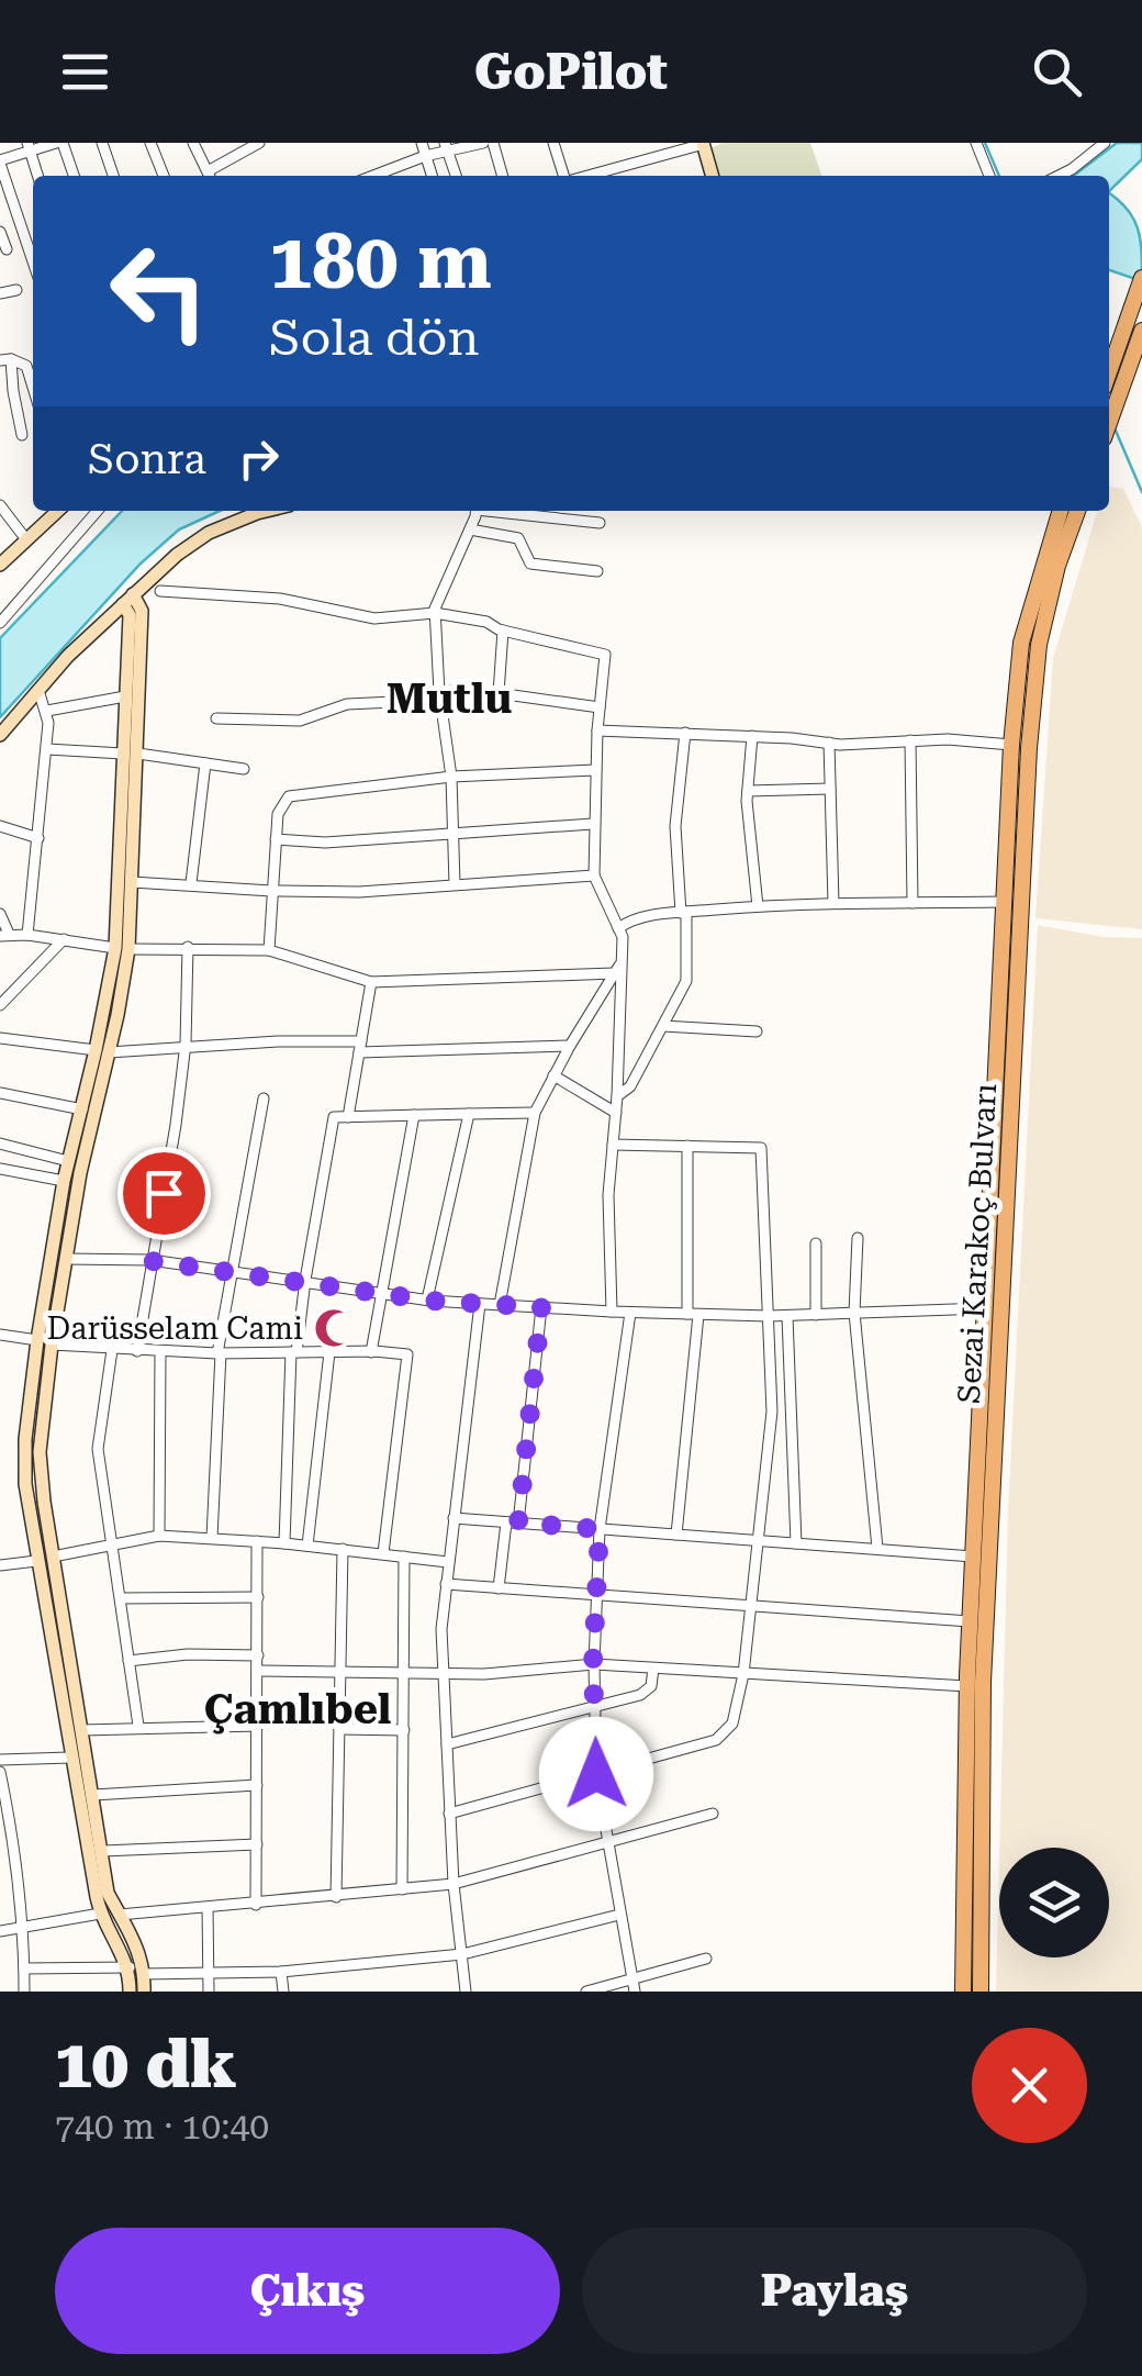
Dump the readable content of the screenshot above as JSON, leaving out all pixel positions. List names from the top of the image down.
{
  "streets": {
    "main road": ["Sezai Karakoç Bulvarı"]
  },
  "districts": ["Mutlu", "Çamlıbel"],
  "places": {
    "mosque": ["Darüsselam Cami"]
  },
  "page": {
    "header": "GoPilot",
    "turn": ["180 m", "Sola dön"],
    "then": "Sonra",
    "heading": ["10 dk", "740 m · 10:40"],
    "buttons": ["Çıkış", "Paylaş"]
  }
}
